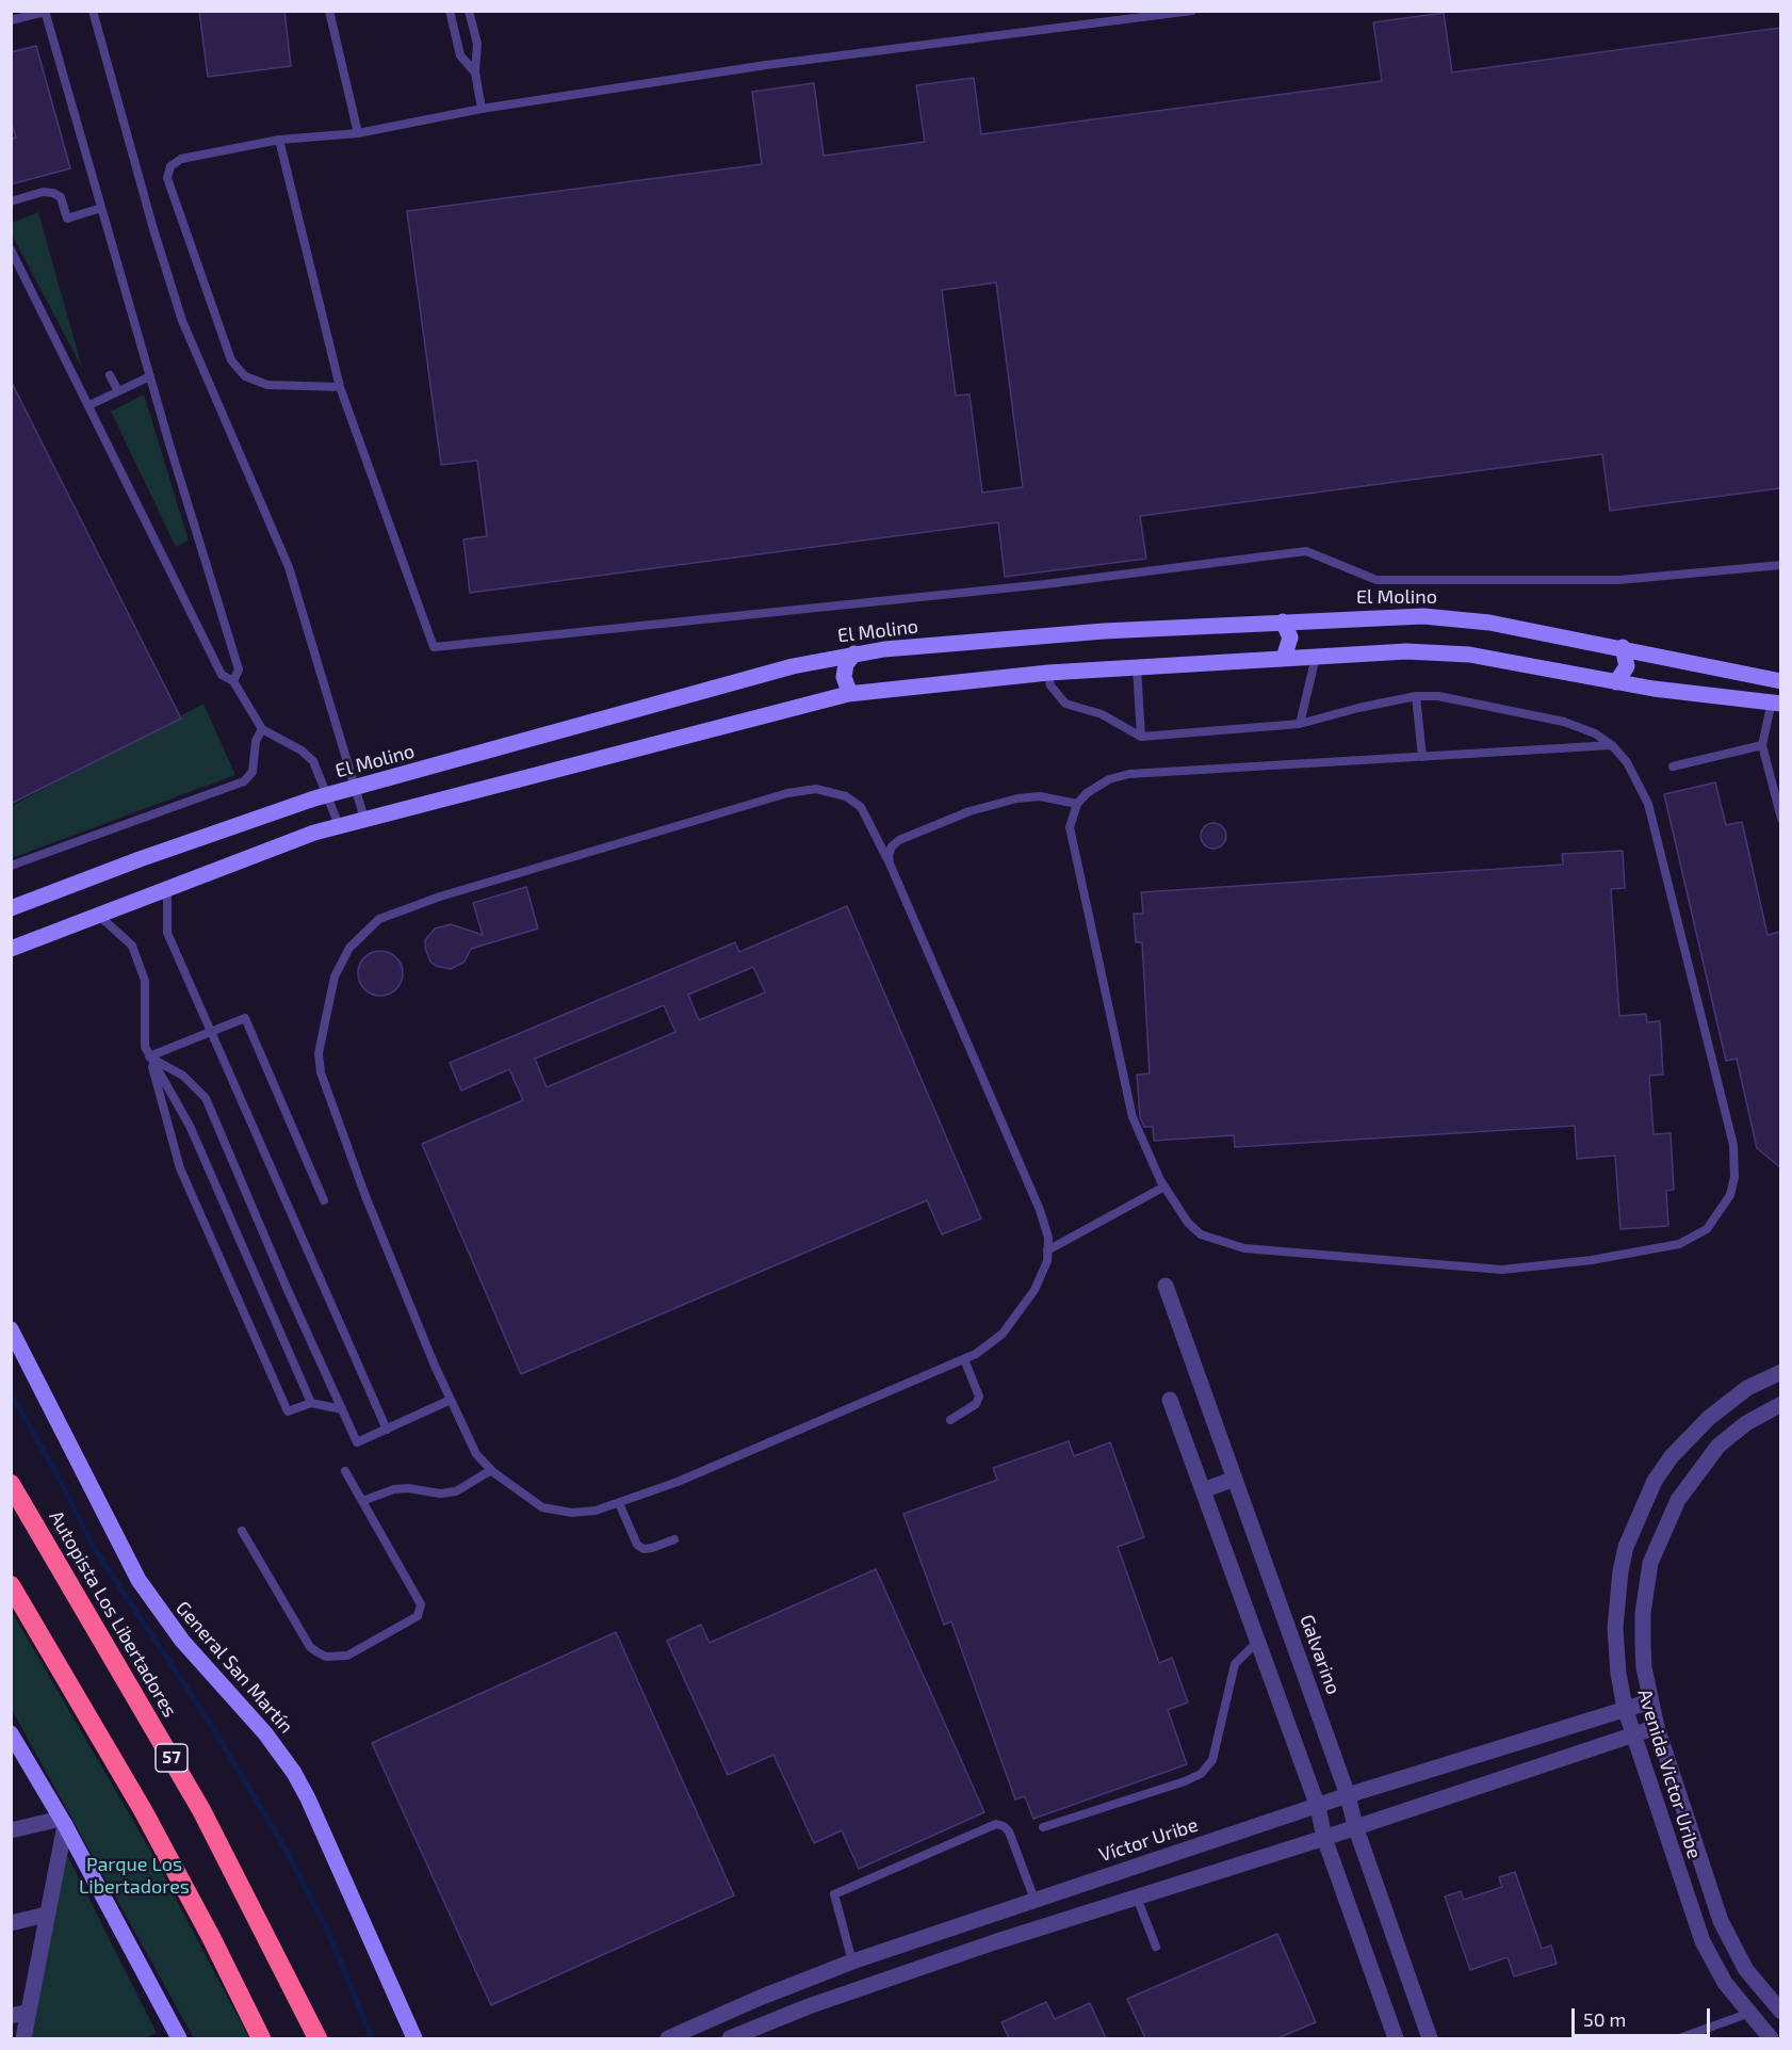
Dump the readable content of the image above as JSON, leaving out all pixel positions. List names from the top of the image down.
{
  "streets": {
    "highway": ["Autopista Los Libertadores", "57"],
    "street": [
      "El Molino",
      "Galvarino",
      "General San Martín",
      "Avenida Victor Uribe",
      "Víctor Uribe"
    ]
  },
  "crossings": [
    ["Galvarino", "Víctor Uribe"],
    ["Avenida Victor Uribe", "Víctor Uribe"]
  ],
  "parks": ["Parque Los Libertadores"],
  "scale_bar": "50 m"
}
